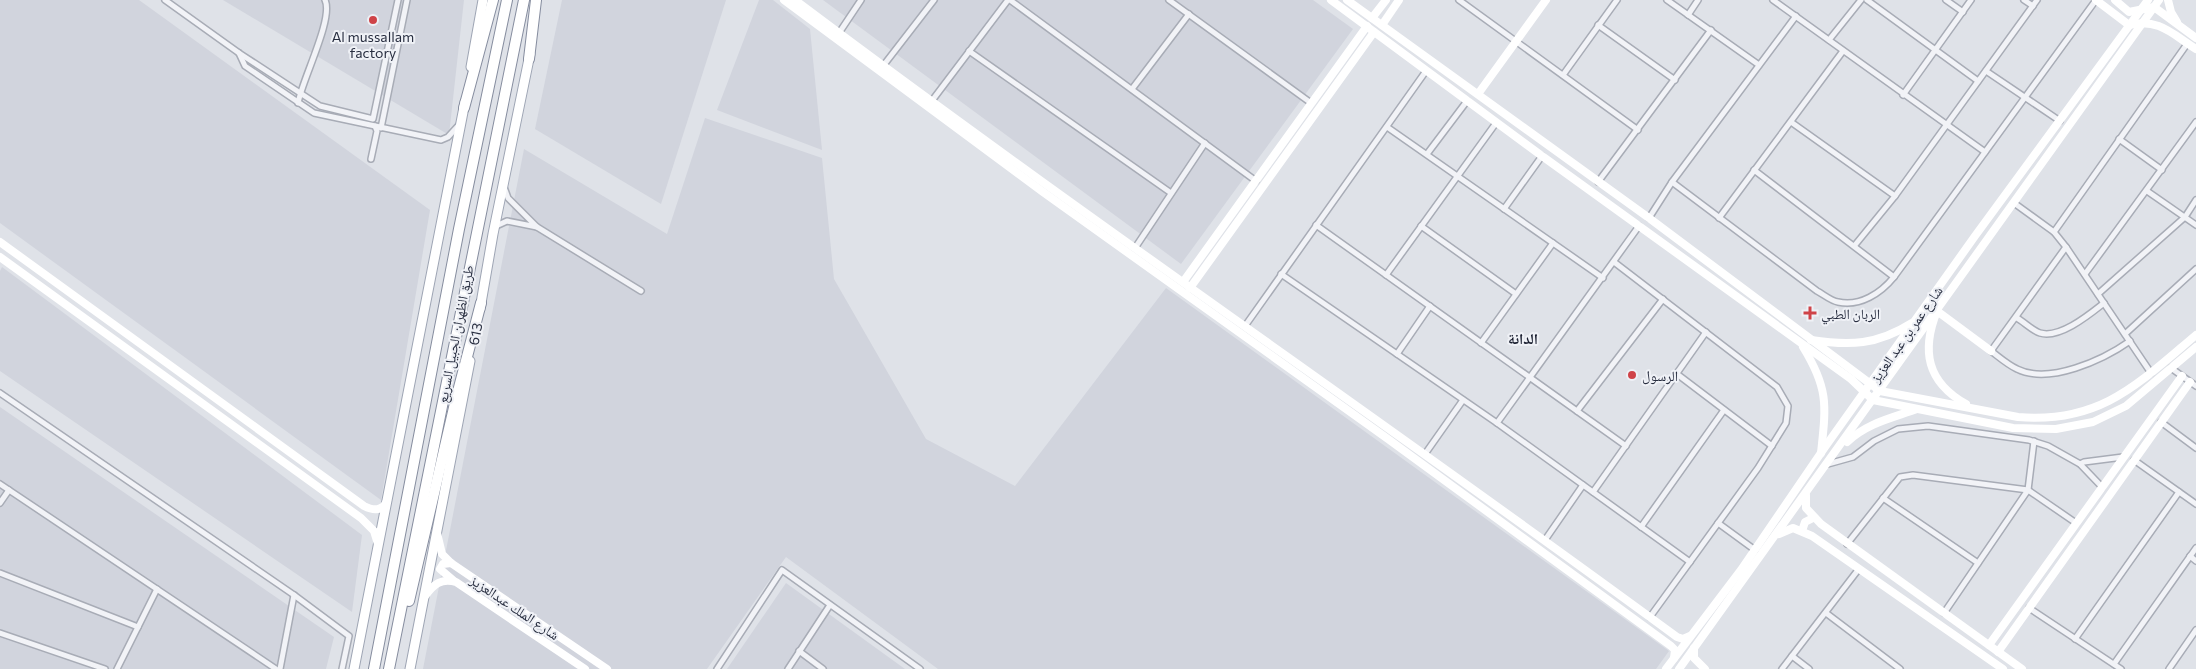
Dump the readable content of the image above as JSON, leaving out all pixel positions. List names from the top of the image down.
{
  "streets": {
    "highway": ["طريق الظهران الجبيل السريع", "613"],
    "street": ["شارع عمر بن عبد العزيز", "شارع الملك عبدالعزيز"]
  },
  "crossings": [
    ["613", "شارع الملك عبدالعزيز"]
  ],
  "districts": ["الدانة"],
  "places": {
    "other": ["Al mussallam factory", "الرسول"],
    "health": ["الربان الطبي"]
  }
}
